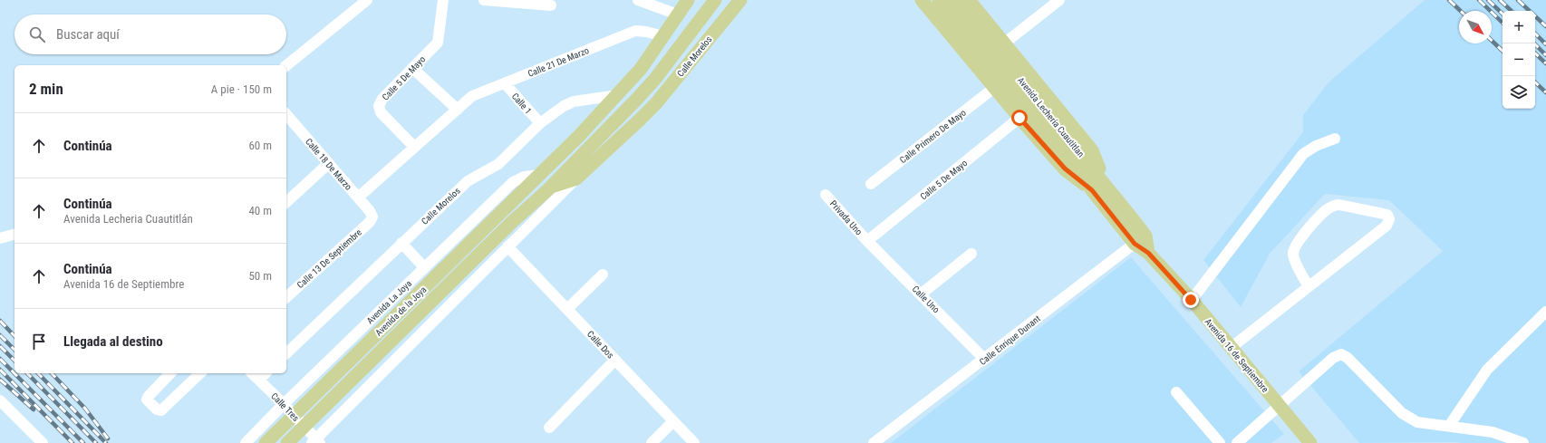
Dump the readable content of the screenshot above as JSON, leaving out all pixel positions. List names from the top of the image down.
{
  "streets": {
    "main road": [
      "Calle Morelos",
      "Avenida Lecheria Cuautitlan",
      "Avenida de la Joya",
      "Avenida 16 de Septiembre"
    ],
    "street": [
      "Calle 21 De Marzo",
      "Calle 5 De Mayo",
      "Calle 1",
      "Calle Primero De Mayo",
      "Calle 18 De Marzo",
      "Privada Uno",
      "Calle 13 De Septiembre",
      "Calle Uno",
      "Avenida La Joya",
      "Calle Enrique Dunant",
      "Calle Dos",
      "Calle Tres"
    ]
  },
  "crossings": [
    ["Calle Morelos", "Calle 1"],
    ["Calle Morelos", "Avenida de la Joya"],
    ["Calle 21 De Marzo", "Calle 5 De Mayo"],
    ["Calle 21 De Marzo", "Calle 1"],
    ["Calle 21 De Marzo", "Calle 18 De Marzo"],
    ["Calle 5 De Mayo", "Privada Uno"],
    ["Calle 5 De Mayo", "Calle Uno"],
    ["Avenida Lecheria Cuautitlan", "Calle Enrique Dunant"],
    ["Avenida Lecheria Cuautitlan", "Avenida 16 de Septiembre"],
    ["Calle 18 De Marzo", "Calle 13 De Septiembre"],
    ["Privada Uno", "Calle Uno"],
    ["Calle Uno", "Calle Enrique Dunant"],
    ["Avenida La Joya", "Avenida de la Joya"],
    ["Avenida La Joya", "Calle Tres"],
    ["Calle Enrique Dunant", "Avenida 16 de Septiembre"]
  ],
  "north": "bottom right",
  "page": {
    "map_buttons": ["+", "−"],
    "search": "Buscar aquí",
    "heading": ["2 min", "A pie · 150 m"],
    "list": [
      ["Continúa", "60 m"],
      ["Continúa", "Avenida Lecheria Cuautitlán", "40 m"],
      ["Continúa", "Avenida 16 de Septiembre", "50 m"],
      "Llegada al destino"
    ]
  }
}
